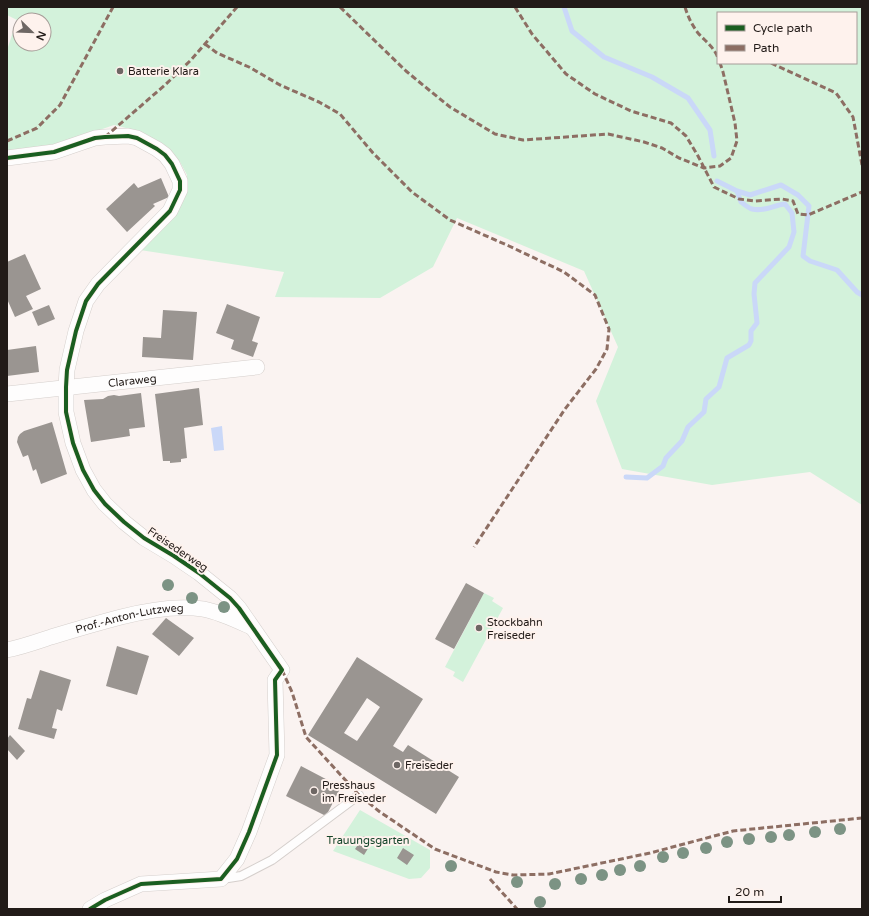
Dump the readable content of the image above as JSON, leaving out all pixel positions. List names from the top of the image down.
{
  "streets": {
    "street": ["Claraweg", "Freisederweg", "Prof.-Anton-Lutzweg"]
  },
  "crossings": [
    ["Claraweg", "Freisederweg"],
    ["Freisederweg", "Prof.-Anton-Lutzweg"]
  ],
  "parks": ["Trauungsgarten"],
  "places": [
    "Batterie Klara",
    "Stockbahn Freiseder",
    "Freiseder",
    "Presshaus im Freiseder"
  ],
  "legend": ["Cycle path", "Path"],
  "scale_bar": "20 m",
  "north": "bottom right"
}
